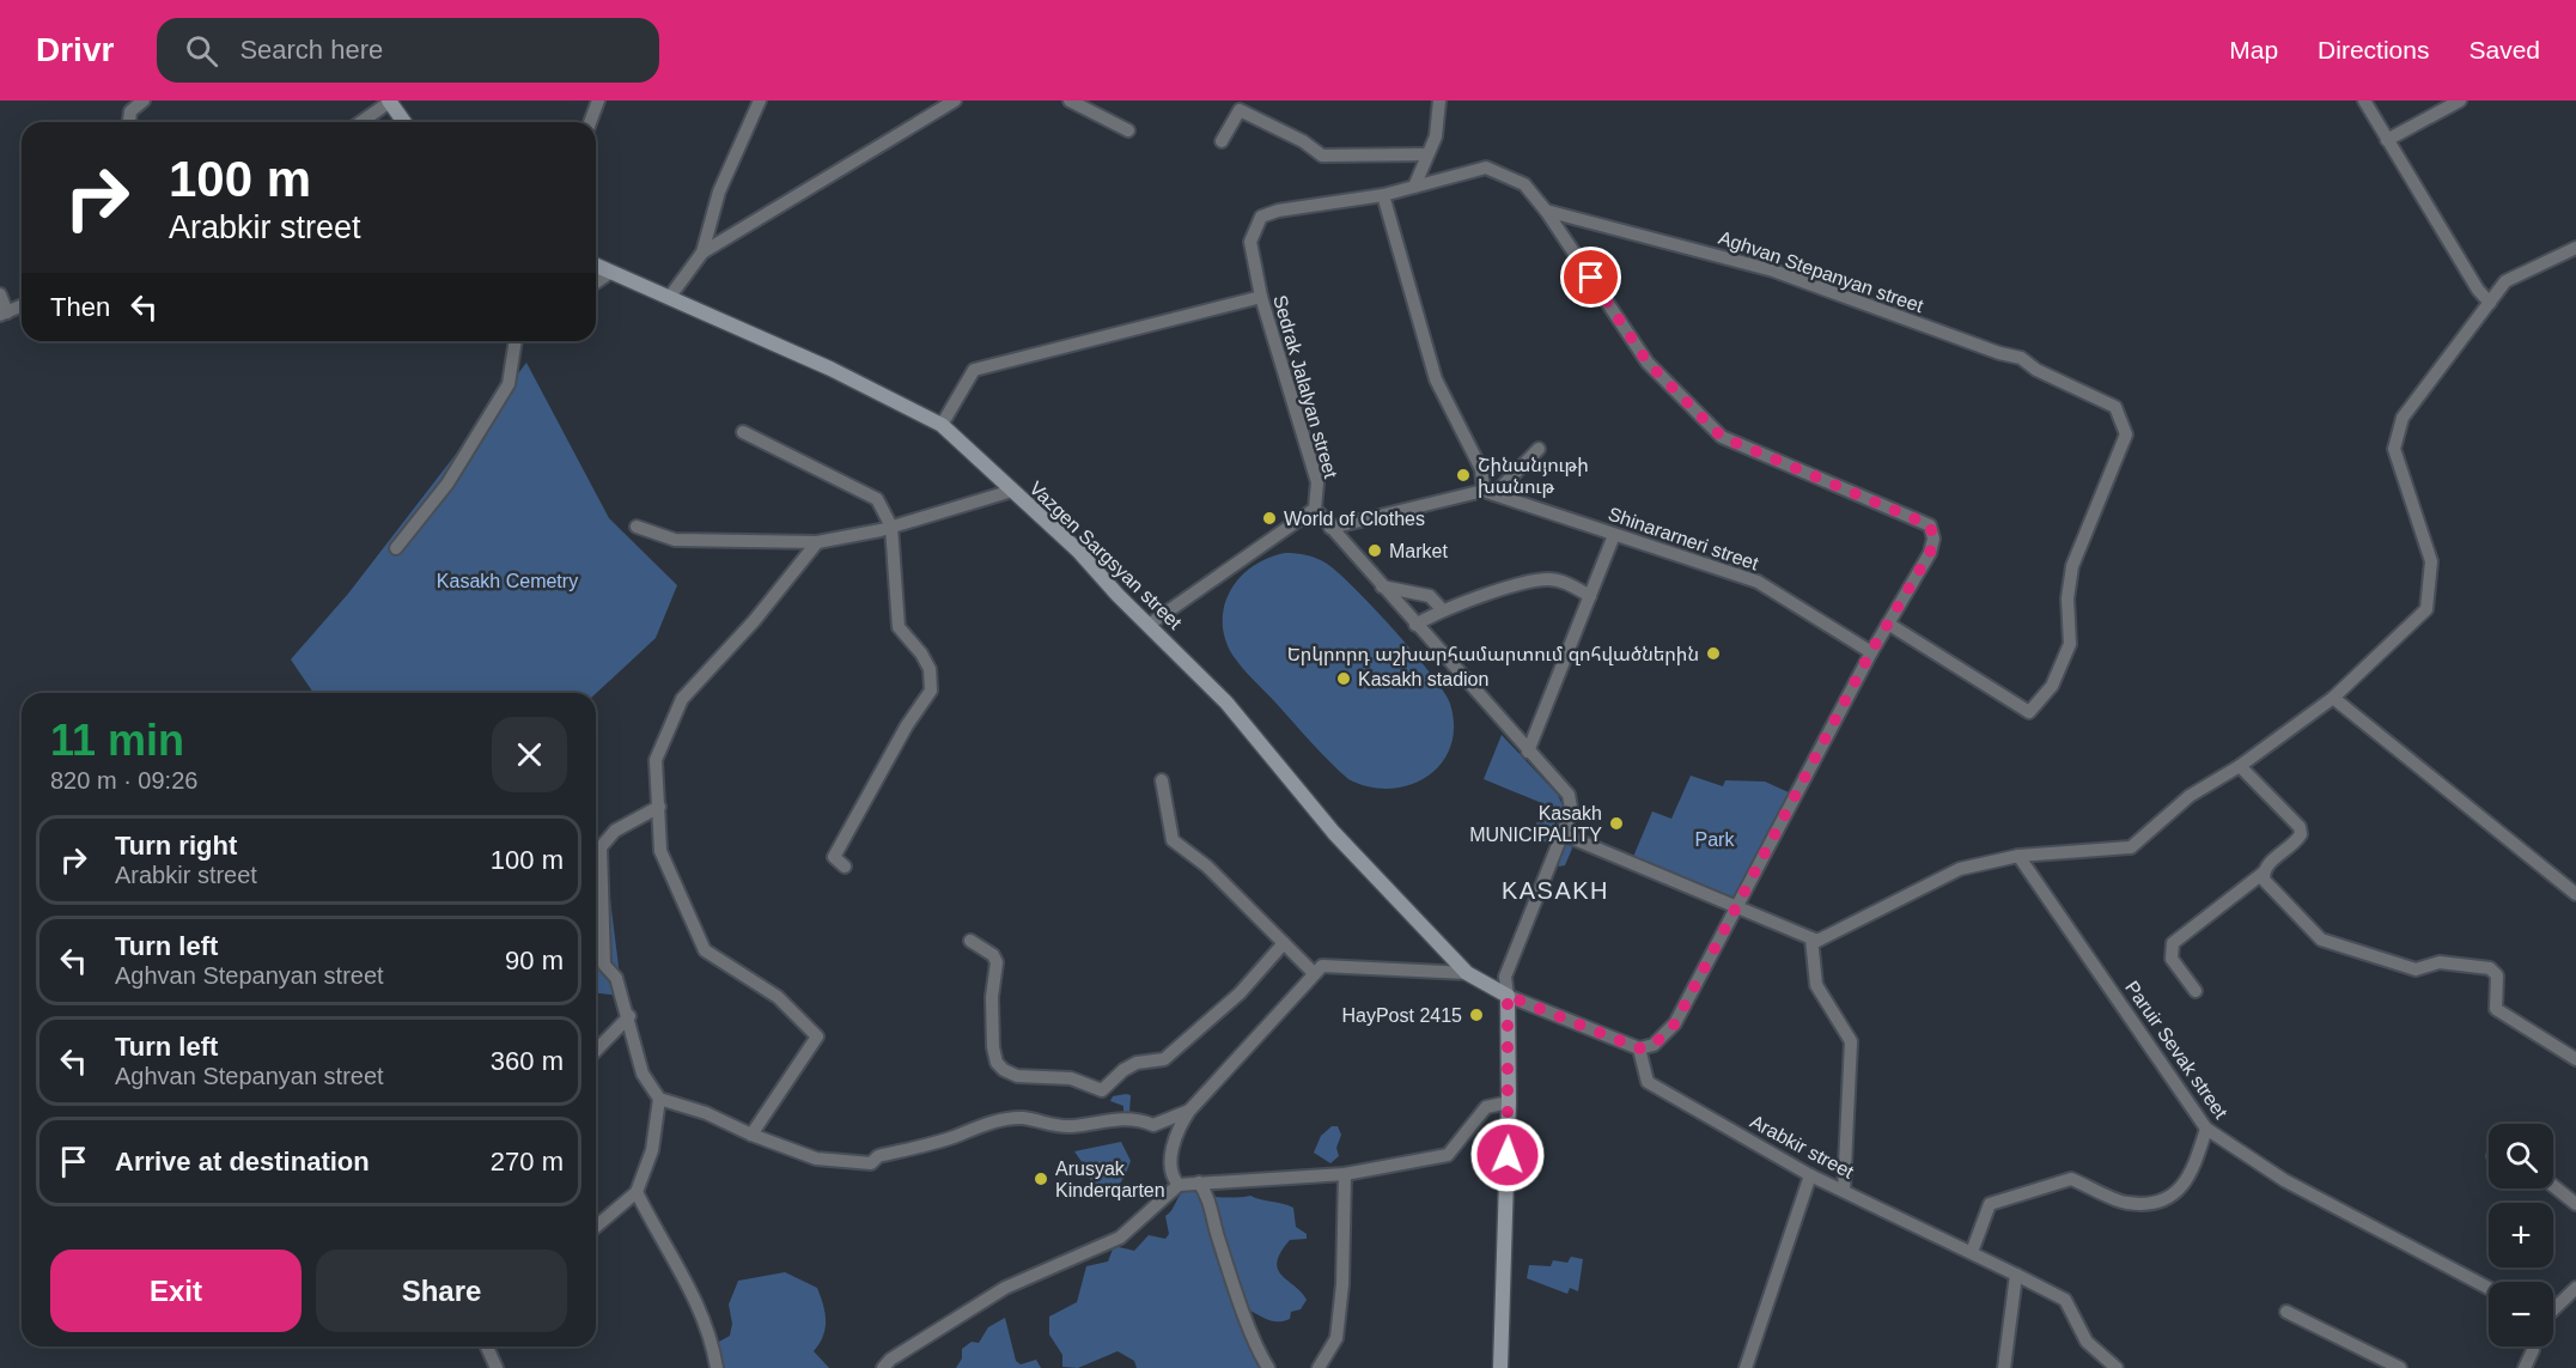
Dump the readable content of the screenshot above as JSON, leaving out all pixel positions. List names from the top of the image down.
{
  "streets": {
    "street": [
      "Aghvan Stepanyan street",
      "Sedrak Jalalyan street",
      "Shinararneri street",
      "Vazgen Sargsyan street",
      "Paruir Sevak street",
      "Arabkir street"
    ]
  },
  "crossings": [
    ["Sedrak Jalalyan street", "Vazgen Sargsyan street"]
  ],
  "districts": ["KASAKH"],
  "parks": ["Kasakh Cemetry", "Park"],
  "places": [
    "Շինանյութի խանութ",
    "World of Clothes",
    "Market",
    "Երկրորդ աշխարհամարտում զոհվածներին",
    "Kasakh stadion",
    "Kasakh MUNICIPALITY",
    "HayPost 2415",
    "Arusyak Kinderqarten"
  ],
  "page": {
    "header": "Drivr",
    "search": "Search here",
    "nav": ["Map", "Directions", "Saved"],
    "turn": ["100 m", "Arabkir street"],
    "then": "Then",
    "heading": ["11 min", "820 m · 09:26"],
    "list": [
      {
        "name": "Turn right",
        "note": "Arabkir street",
        "value": "100 m"
      },
      {
        "name": "Turn left",
        "note": "Aghvan Stepanyan street",
        "value": "90 m"
      },
      {
        "name": "Turn left",
        "note": "Aghvan Stepanyan street",
        "value": "360 m"
      },
      {
        "name": "Arrive at destination",
        "value": "270 m"
      }
    ],
    "map_buttons": ["+", "−"],
    "buttons": ["Exit", "Share"]
  }
}
